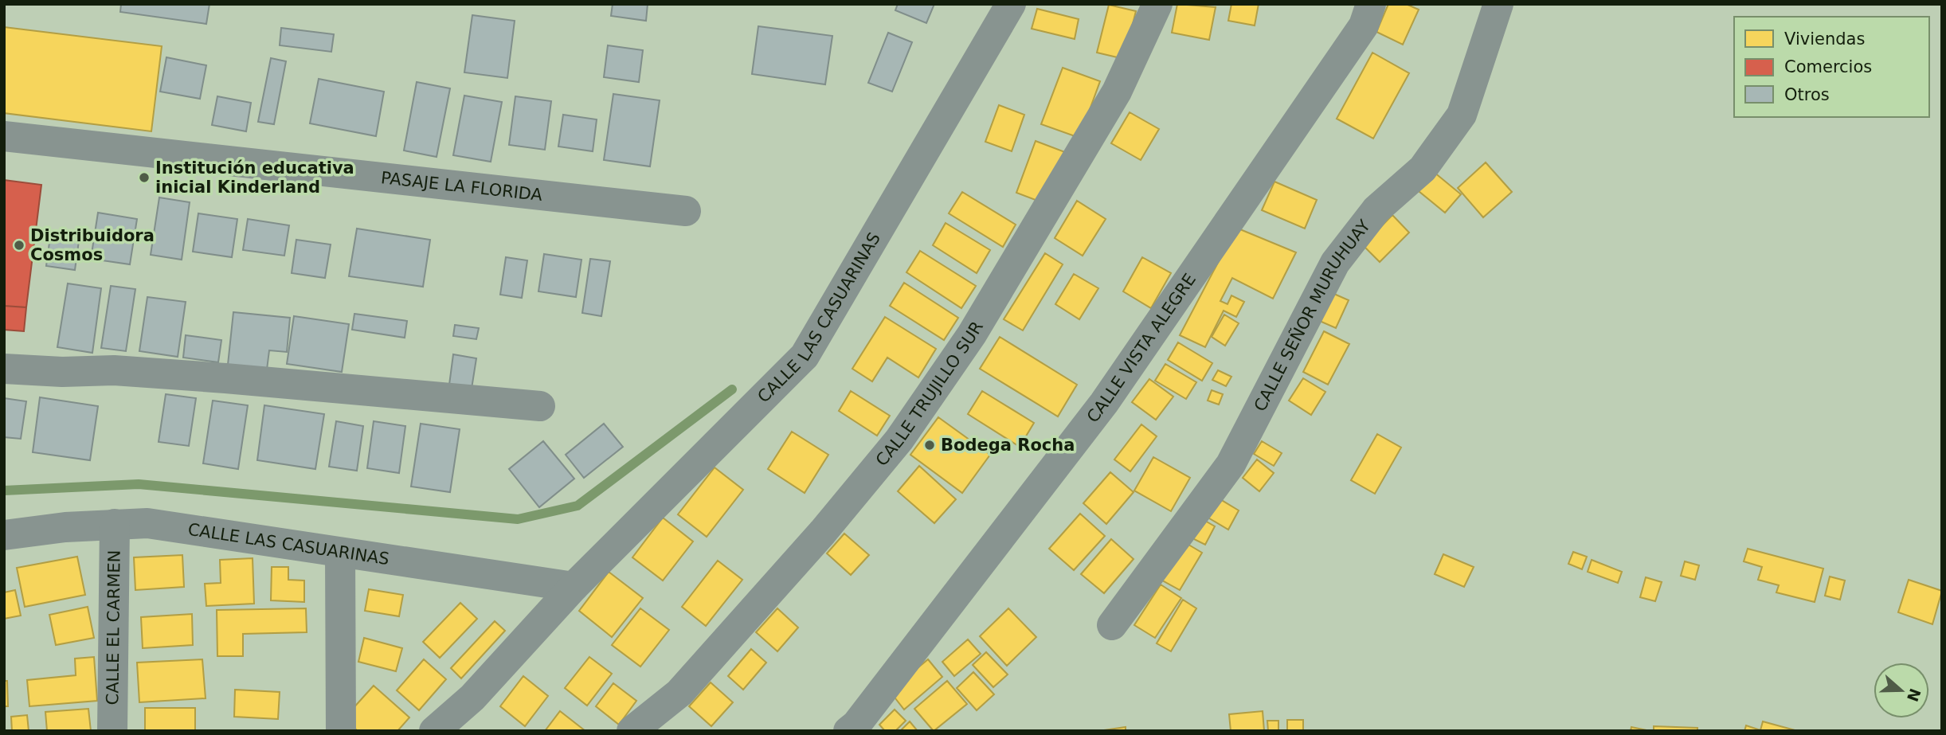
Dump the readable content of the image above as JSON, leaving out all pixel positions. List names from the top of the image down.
{
  "streets": {
    "street": [
      "PASAJE LA FLORIDA",
      "CALLE LAS CASUARINAS",
      "CALLE SEÑOR MURUHUAY",
      "CALLE VISTA ALEGRE",
      "CALLE TRUJILLO SUR",
      "CALLE EL CARMEN"
    ]
  },
  "crossings": [
    ["CALLE LAS CASUARINAS", "CALLE EL CARMEN"]
  ],
  "places": ["Institución educativa inicial Kinderland", "Distribuidora Cosmos", "Bodega Rocha"],
  "legend": ["Viviendas", "Comercios", "Otros"],
  "north": "right"
}
